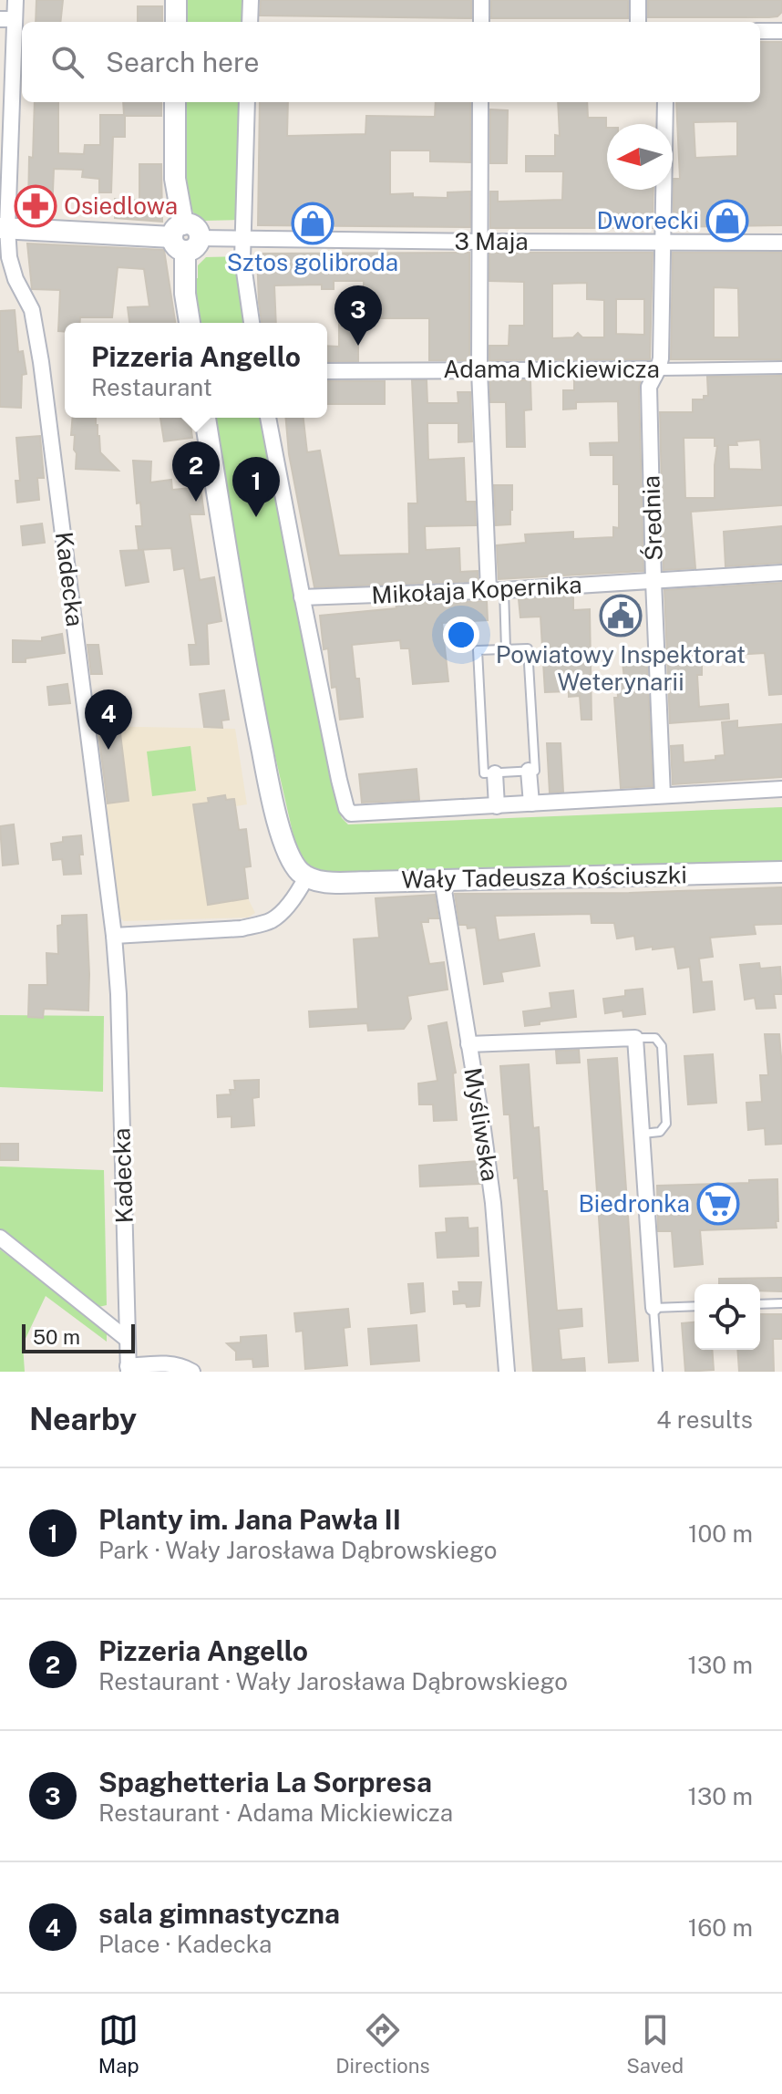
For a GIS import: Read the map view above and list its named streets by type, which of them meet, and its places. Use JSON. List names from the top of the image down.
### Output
{
  "streets": {
    "street": [
      "3 Maja",
      "Adama Mickiewicza",
      "Średnia",
      "Kadecka",
      "Mikołaja Kopernika",
      "Wały Tadeusza Kościuszki",
      "Myśliwska"
    ]
  },
  "crossings": [
    ["3 Maja", "Średnia"],
    ["Adama Mickiewicza", "Średnia"],
    ["Średnia", "Mikołaja Kopernika"],
    ["Wały Tadeusza Kościuszki", "Myśliwska"]
  ],
  "places": {
    "pharmacy": ["Osiedlowa"],
    "shop": ["Dworecki", "Sztos golibroda"],
    "public building": ["Powiatowy Inspektorat Weterynarii"],
    "supermarket": ["Biedronka"]
  },
  "scale_bar": "50 m",
  "north": "left",
  "page": {
    "search": "Search here",
    "pins": [
      "3",
      "2",
      "1",
      "4"
    ],
    "popup": ["Pizzeria Angello", "Restaurant"],
    "scale": "50 m",
    "heading": ["Nearby", "4 results"],
    "list": [
      {
        "mark": "1",
        "name": "Planty im. Jana Pawła II",
        "note": "Park · Wały Jarosława Dąbrowskiego",
        "value": "100 m"
      },
      {
        "mark": "2",
        "name": "Pizzeria Angello",
        "note": "Restaurant · Wały Jarosława Dąbrowskiego",
        "value": "130 m"
      },
      {
        "mark": "3",
        "name": "Spaghetteria La Sorpresa",
        "note": "Restaurant · Adama Mickiewicza",
        "value": "130 m"
      },
      {
        "mark": "4",
        "name": "sala gimnastyczna",
        "note": "Place · Kadecka",
        "value": "160 m"
      }
    ],
    "nav": ["Map", "Directions", "Saved"]
  }
}
